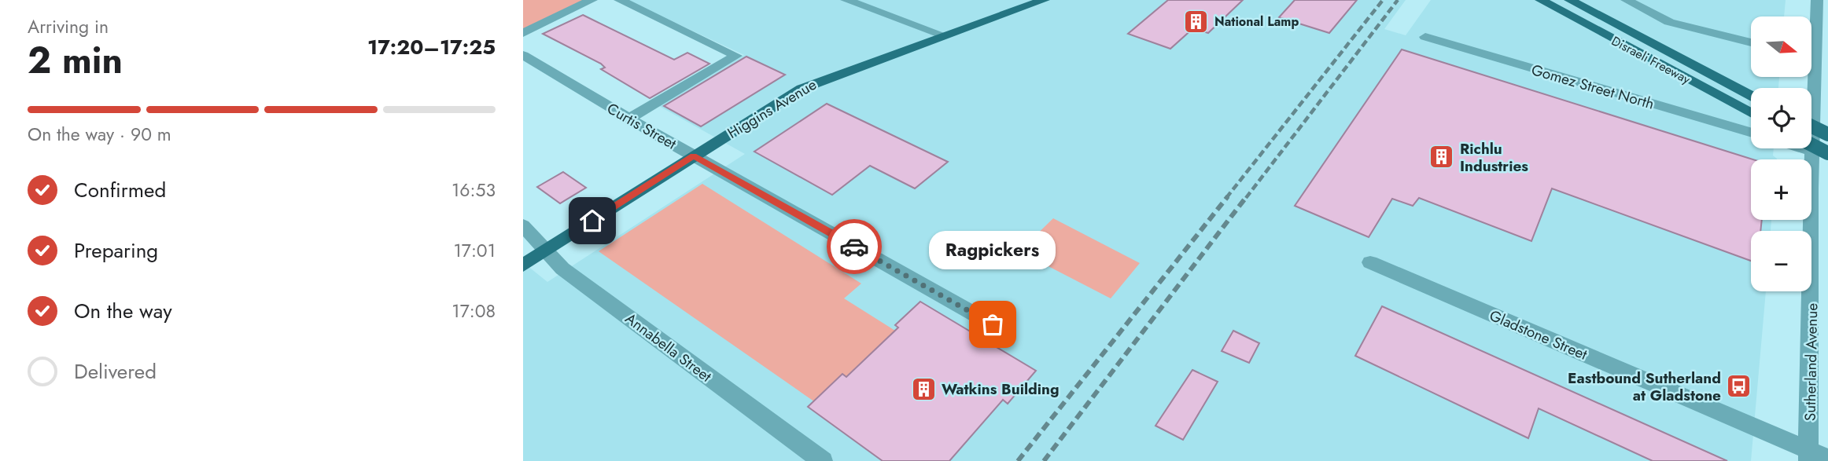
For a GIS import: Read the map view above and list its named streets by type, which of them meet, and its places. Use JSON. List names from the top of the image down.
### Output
{
  "streets": {
    "main road": ["Disraeli Freeway", "Higgins Avenue"],
    "street": [
      "Gomez Street North",
      "Curtis Street",
      "Gladstone Street",
      "Annabella Street",
      "Sutherland Avenue"
    ]
  },
  "crossings": [
    ["Higgins Avenue", "Curtis Street"],
    ["Higgins Avenue", "Annabella Street"],
    ["Gladstone Street", "Sutherland Avenue"]
  ],
  "places": {
    "building": ["National Lamp", "Richlu Industries", "Watkins Building"],
    "other": ["Ragpickers"],
    "bus stop": ["Eastbound Sutherland at Gladstone"]
  },
  "north": "right",
  "page": {
    "heading": ["2 min", "Arriving in", "17:20–17:25"],
    "map_buttons": ["+", "−"],
    "bar": "On the way · 90 m",
    "list": [
      ["Confirmed", "16:53"],
      ["Preparing", "17:01"],
      ["On the way", "17:08"],
      "Delivered"
    ],
    "bubble": "Ragpickers"
  }
}
